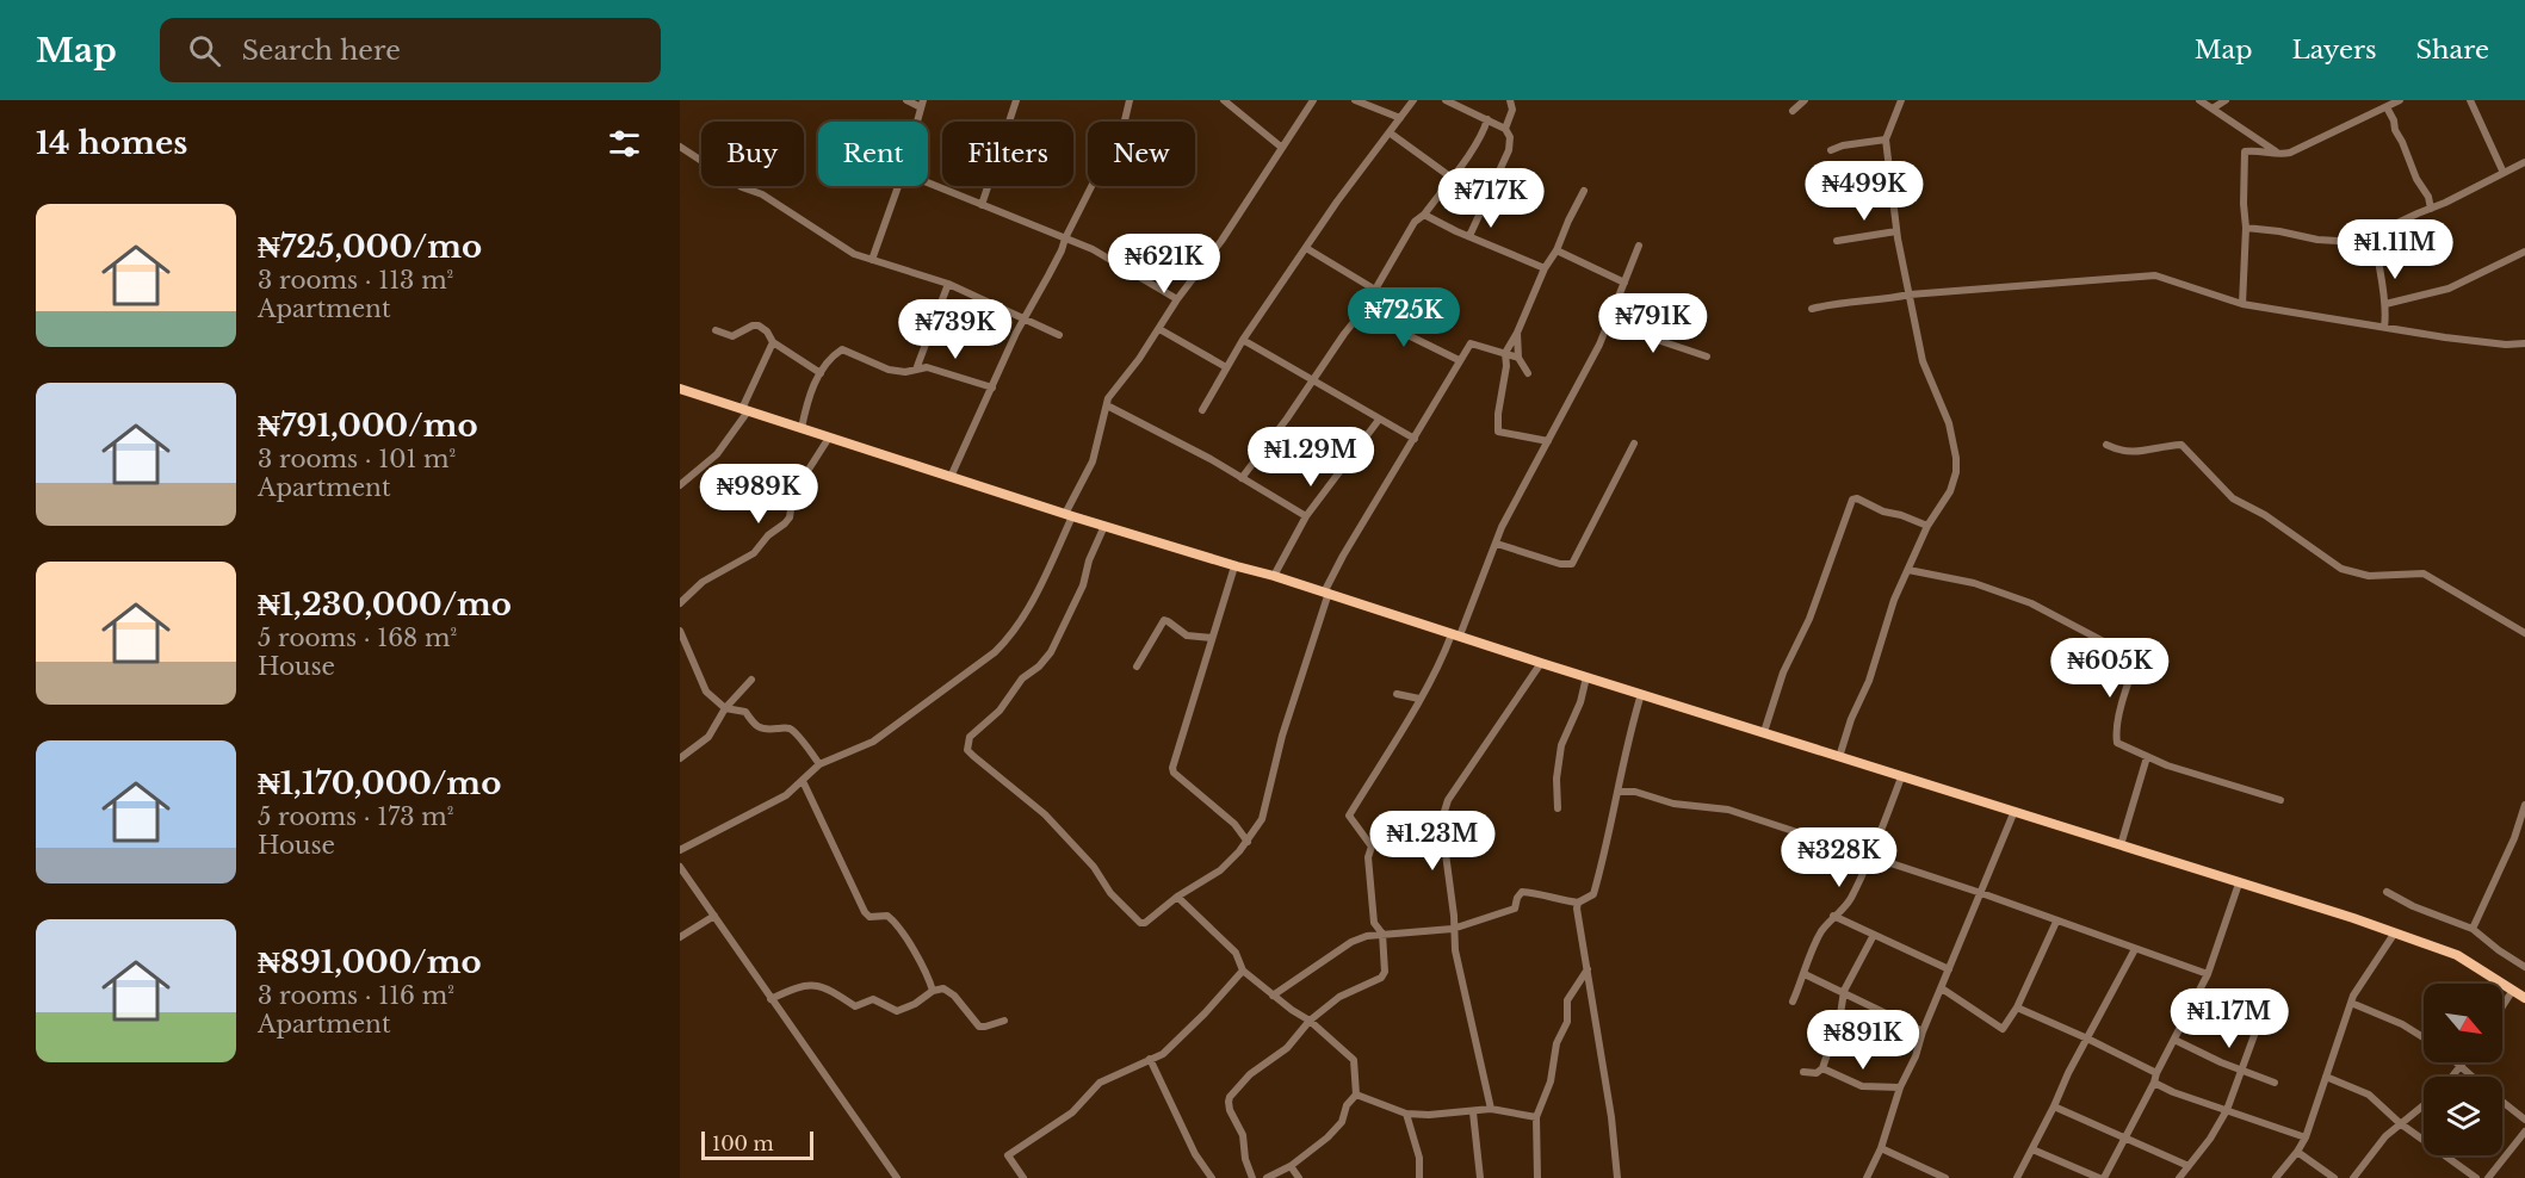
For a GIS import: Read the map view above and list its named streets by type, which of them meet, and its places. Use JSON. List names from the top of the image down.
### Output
{
  "scale_bar": "100 m",
  "north": "bottom right",
  "page": {
    "header": "Map",
    "search": "Search here",
    "nav": ["Map", "Layers", "Share"],
    "heading": "14 homes",
    "chip": [
      "Buy",
      "Rent",
      "Filters",
      "New"
    ],
    "price": [
      "₦499K",
      "₦717K",
      "₦1.11M",
      "₦621K",
      "₦725K",
      "₦791K",
      "₦739K",
      "₦1.29M",
      "₦989K",
      "₦605K",
      "₦1.23M",
      "₦328K",
      "₦1.17M",
      "₦891K"
    ],
    "list": [
      {
        "name": "₦725,000/mo",
        "note": "3 rooms · 113 m² · Apartment"
      },
      {
        "name": "₦791,000/mo",
        "note": "3 rooms · 101 m² · Apartment"
      },
      {
        "name": "₦1,230,000/mo",
        "note": "5 rooms · 168 m² · House"
      },
      {
        "name": "₦1,170,000/mo",
        "note": "5 rooms · 173 m² · House"
      },
      {
        "name": "₦891,000/mo",
        "note": "3 rooms · 116 m² · Apartment"
      }
    ],
    "scale": "100 m"
  }
}
